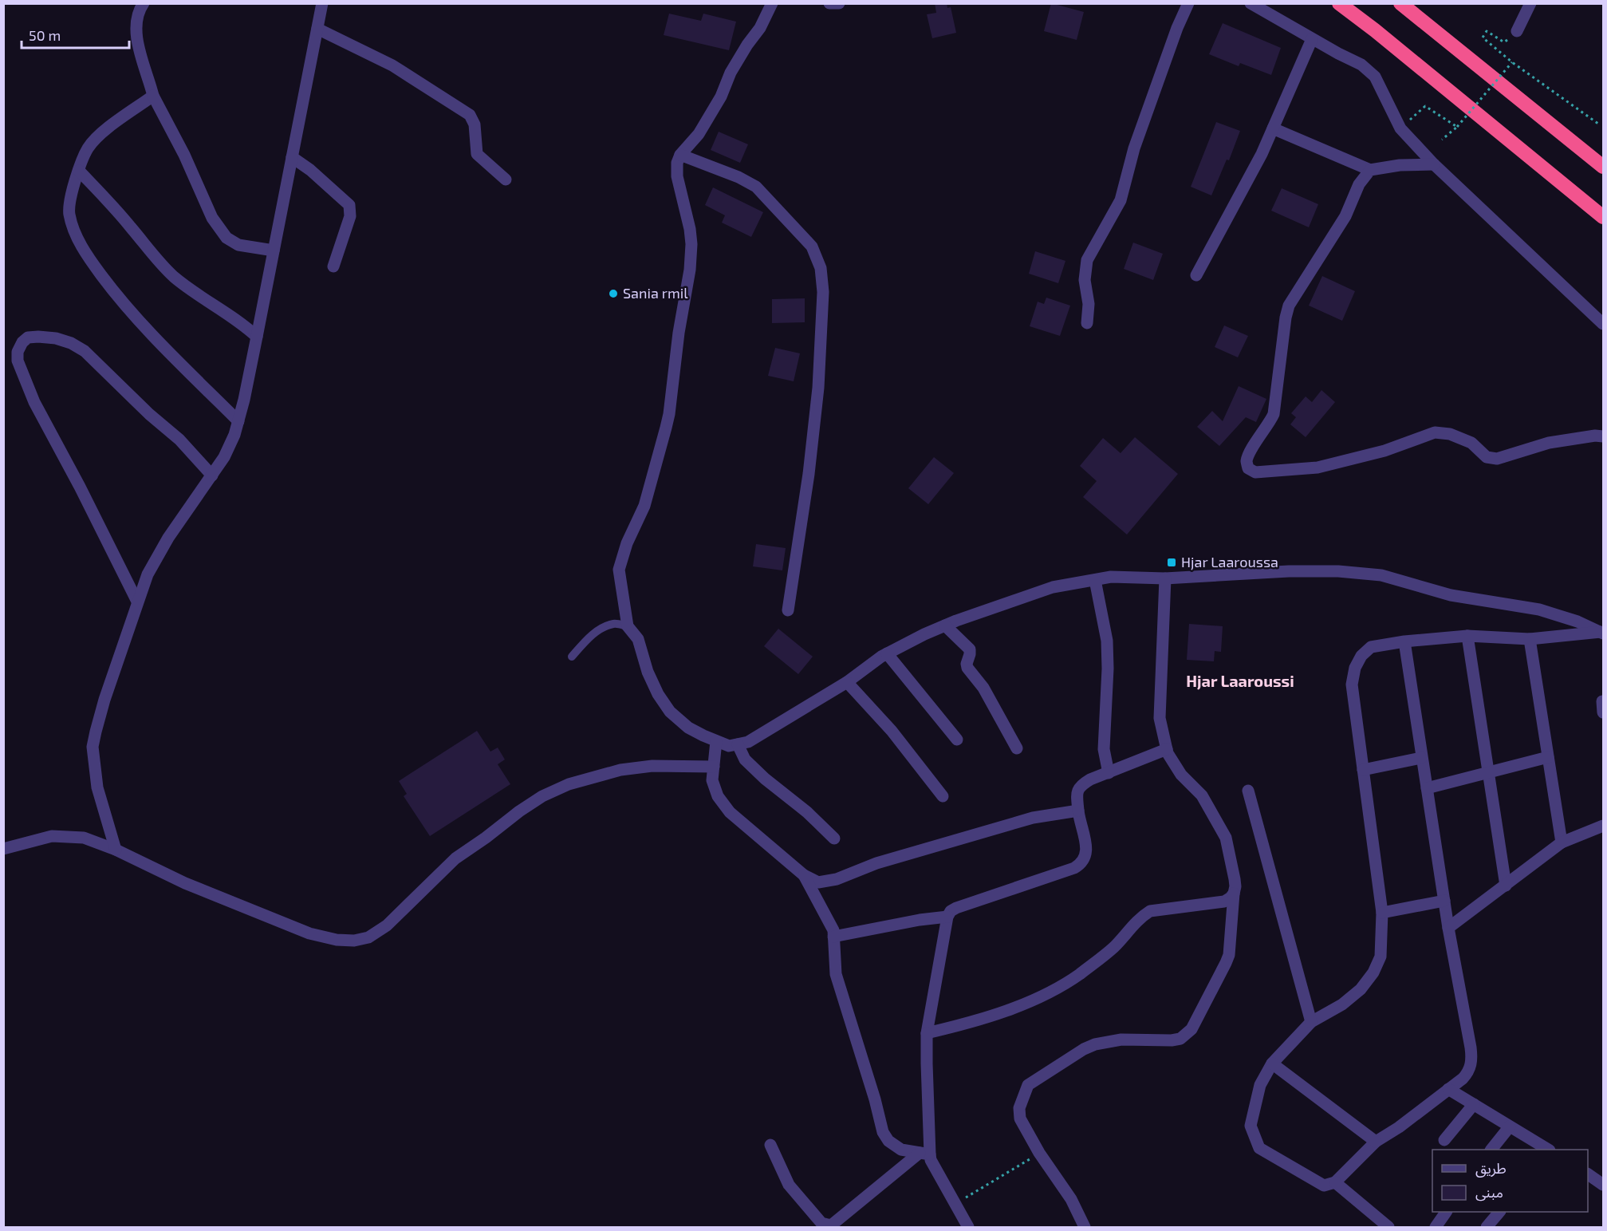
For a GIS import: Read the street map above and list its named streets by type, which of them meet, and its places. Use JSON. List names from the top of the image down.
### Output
{
  "districts": ["Hjar Laaroussi"],
  "places": {
    "other": ["Sania rmil"],
    "transit": ["Hjar Laaroussa"]
  },
  "legend": ["طريق", "مبنى"],
  "scale_bar": "50 m"
}
